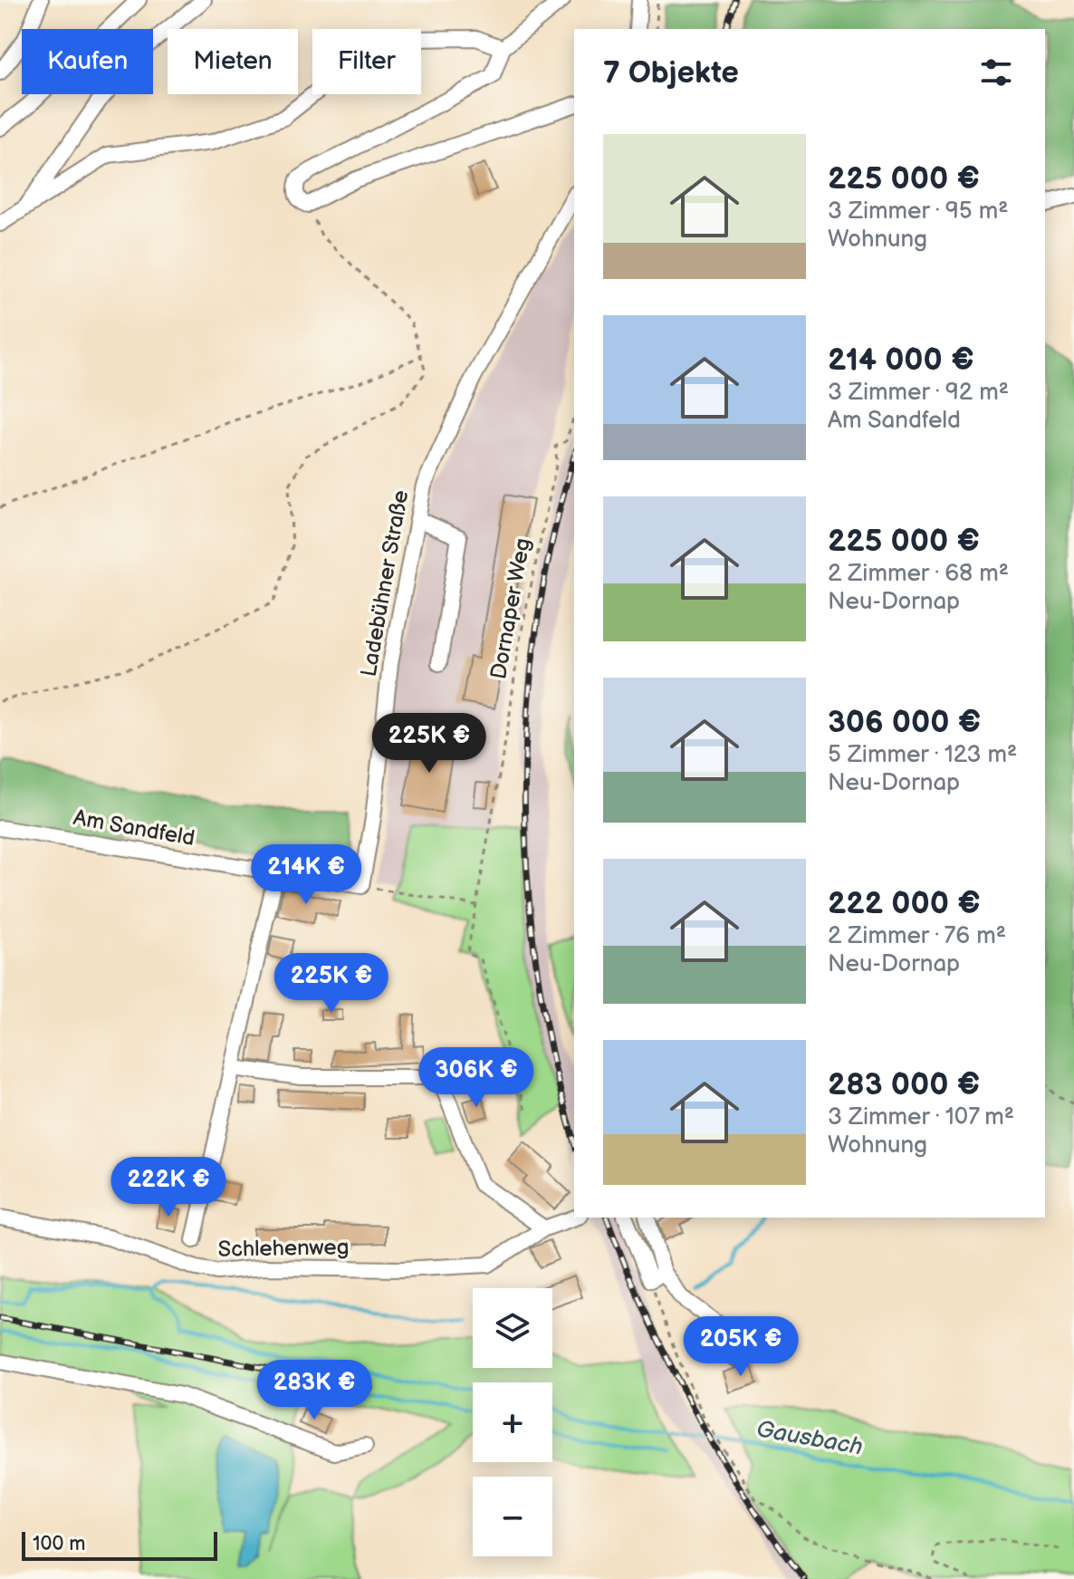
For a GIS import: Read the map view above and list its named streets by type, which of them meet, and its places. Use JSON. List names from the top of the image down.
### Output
{
  "streets": {
    "street": ["Ladebühner Straße", "Am Sandfeld", "Schlehenweg"],
    "path": ["Dornaper Weg"]
  },
  "crossings": [
    ["Ladebühner Straße", "Am Sandfeld"]
  ],
  "water": ["Gausbach"],
  "scale_bar": "100 m",
  "page": {
    "chip": ["Kaufen", "Mieten", "Filter"],
    "heading": "7 Objekte",
    "list": [
      {
        "name": "225 000 €",
        "note": "3 Zimmer · 95 m² · Wohnung"
      },
      {
        "name": "214 000 €",
        "note": "3 Zimmer · 92 m² · Am Sandfeld"
      },
      {
        "name": "225 000 €",
        "note": "2 Zimmer · 68 m² · Neu-Dornap"
      },
      {
        "name": "306 000 €",
        "note": "5 Zimmer · 123 m² · Neu-Dornap"
      },
      {
        "name": "222 000 €",
        "note": "2 Zimmer · 76 m² · Neu-Dornap"
      },
      {
        "name": "283 000 €",
        "note": "3 Zimmer · 107 m² · Wohnung"
      }
    ],
    "price": [
      "225K €",
      "214K €",
      "225K €",
      "306K €",
      "222K €",
      "205K €",
      "283K €"
    ],
    "map_buttons": ["+", "−"],
    "scale": "100 m"
  }
}
